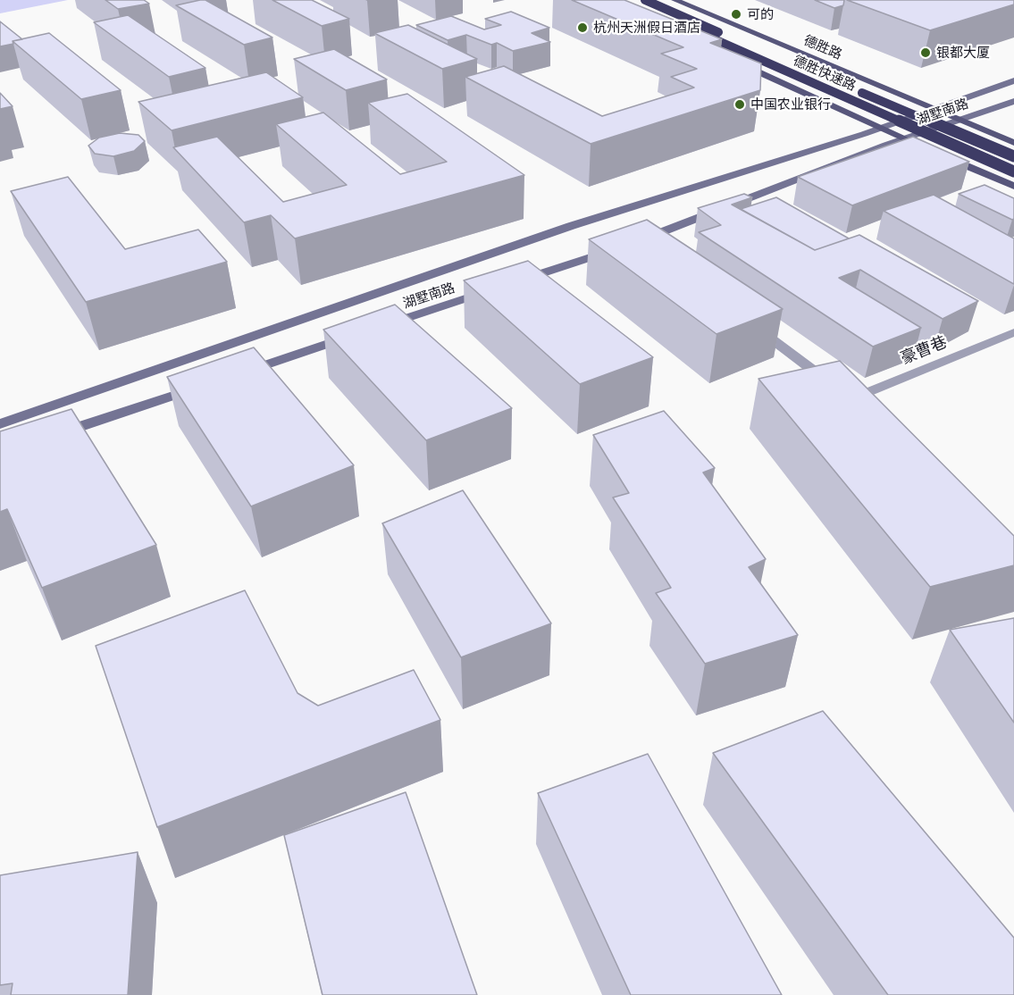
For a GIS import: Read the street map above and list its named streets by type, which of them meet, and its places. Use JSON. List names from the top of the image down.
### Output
{
  "streets": {
    "highway": ["德胜快速路"],
    "main road": ["德胜路", "湖墅南路"],
    "street": ["豪曹巷"]
  },
  "crossings": [
    ["德胜路", "湖墅南路"]
  ],
  "places": [
    "可的",
    "杭州天洲假日酒店",
    "银都大厦",
    "中国农业银行"
  ]
}
